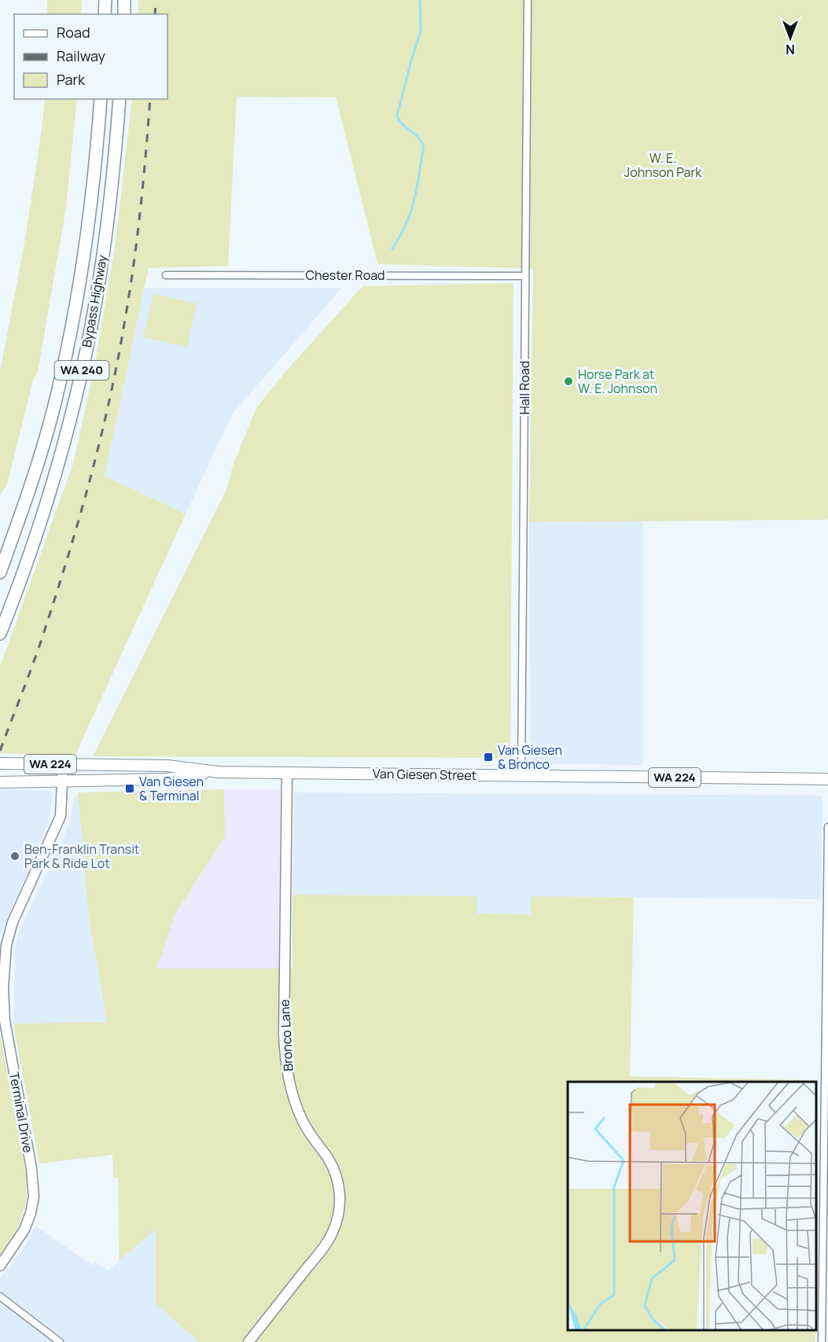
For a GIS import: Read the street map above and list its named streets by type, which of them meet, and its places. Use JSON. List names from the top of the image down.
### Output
{
  "streets": {
    "highway": ["Bypass Highway", "WA 240"],
    "main road": ["WA 224", "Van Giesen Street"],
    "street": [
      "Chester Road",
      "Hall Road",
      "Bronco Lane",
      "Terminal Drive"
    ]
  },
  "crossings": [
    ["Chester Road", "Hall Road"],
    ["Hall Road", "Van Giesen Street"],
    ["Van Giesen Street", "Bronco Lane"],
    ["Van Giesen Street", "Terminal Drive"]
  ],
  "parks": ["W. E. Johnson Park"],
  "places": {
    "other": ["Horse Park at W. E. Johnson", "Ben-Franklin Transit Park & Ride Lot"],
    "transit": ["Van Giesen & Bronco", "Van Giesen & Terminal"]
  },
  "legend": ["Road", "Railway", "Park"],
  "north": "bottom"
}
